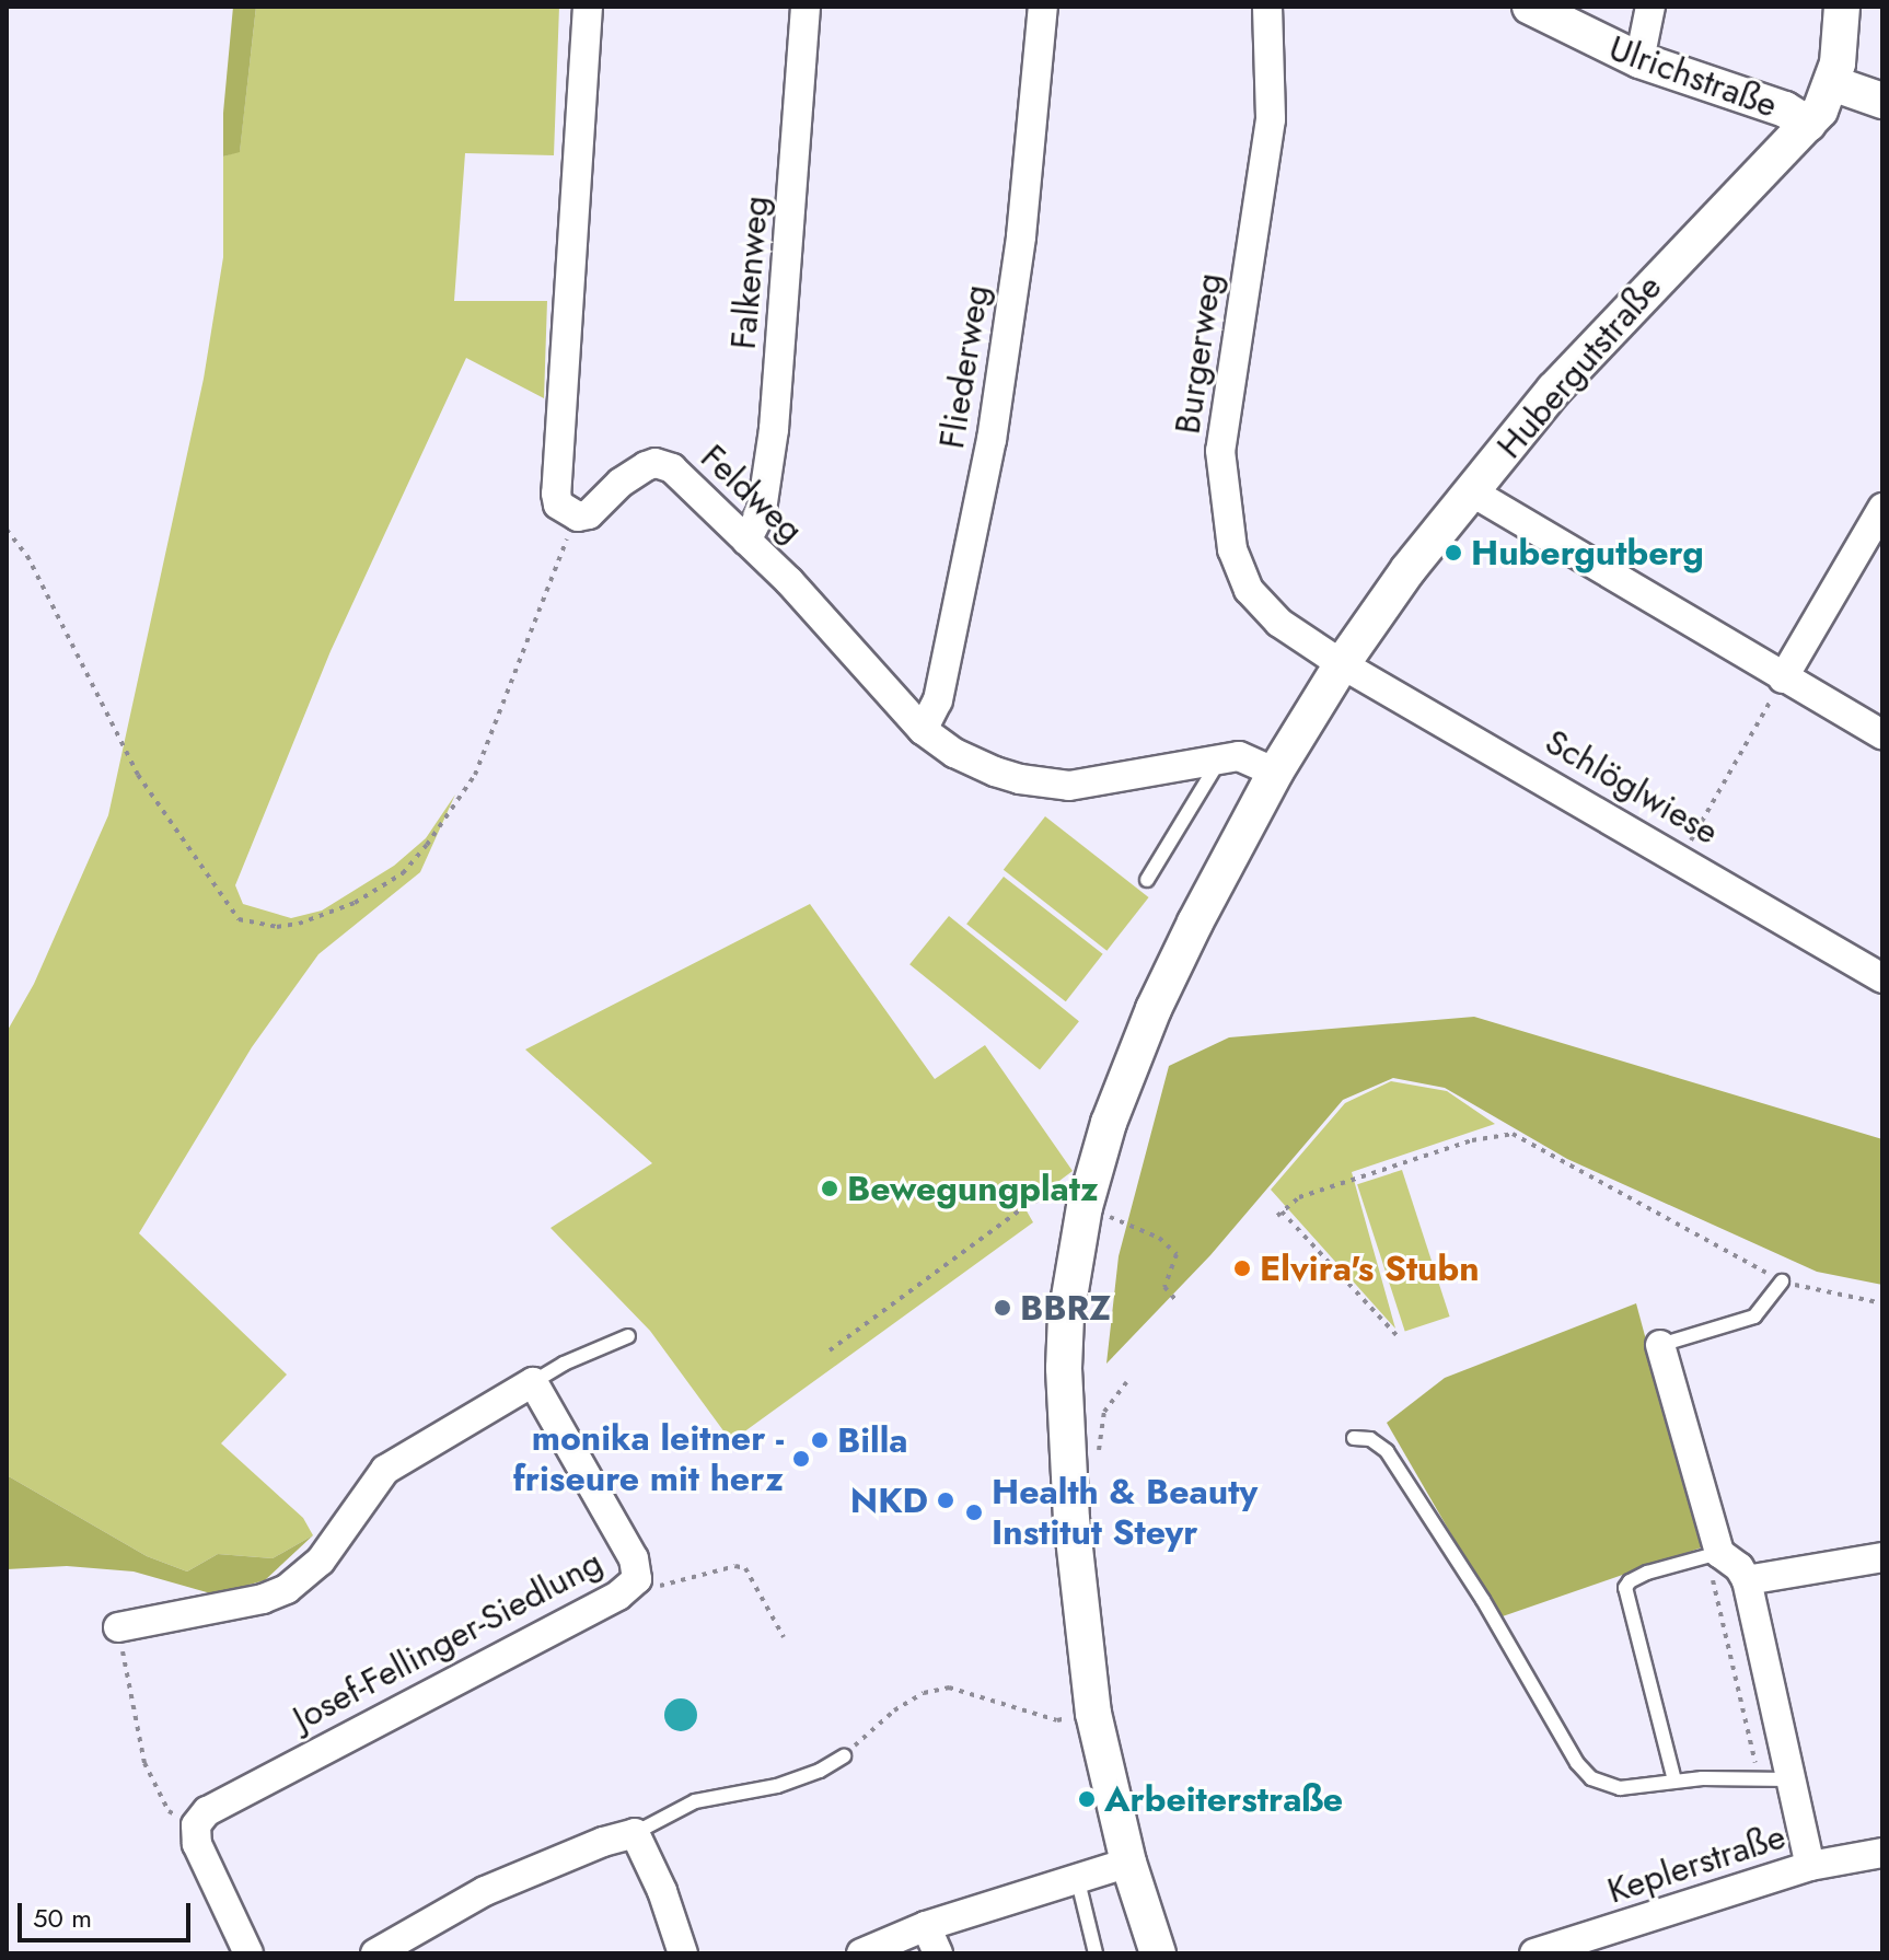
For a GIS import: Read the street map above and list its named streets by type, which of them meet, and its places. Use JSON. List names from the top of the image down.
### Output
{
  "streets": {
    "street": [
      "Ulrichstraße",
      "Falkenweg",
      "Burgerweg",
      "Fliederweg",
      "Hubergutstraße",
      "Feldweg",
      "Schlöglwiese",
      "Josef-Fellinger-Siedlung",
      "Keplerstraße"
    ]
  },
  "crossings": [
    ["Ulrichstraße", "Hubergutstraße"],
    ["Falkenweg", "Feldweg"],
    ["Burgerweg", "Hubergutstraße"],
    ["Burgerweg", "Schlöglwiese"],
    ["Fliederweg", "Feldweg"],
    ["Hubergutstraße", "Feldweg"],
    ["Hubergutstraße", "Schlöglwiese"]
  ],
  "places": [
    "Hubergutberg",
    "Bewegungplatz",
    "Elvira's Stubn",
    "BBRZ",
    "Billa",
    "monika leitner - friseure mit herz",
    "NKD",
    "Health & Beauty Institut Steyr",
    "Arbeiterstraße"
  ],
  "scale_bar": "50 m"
}
